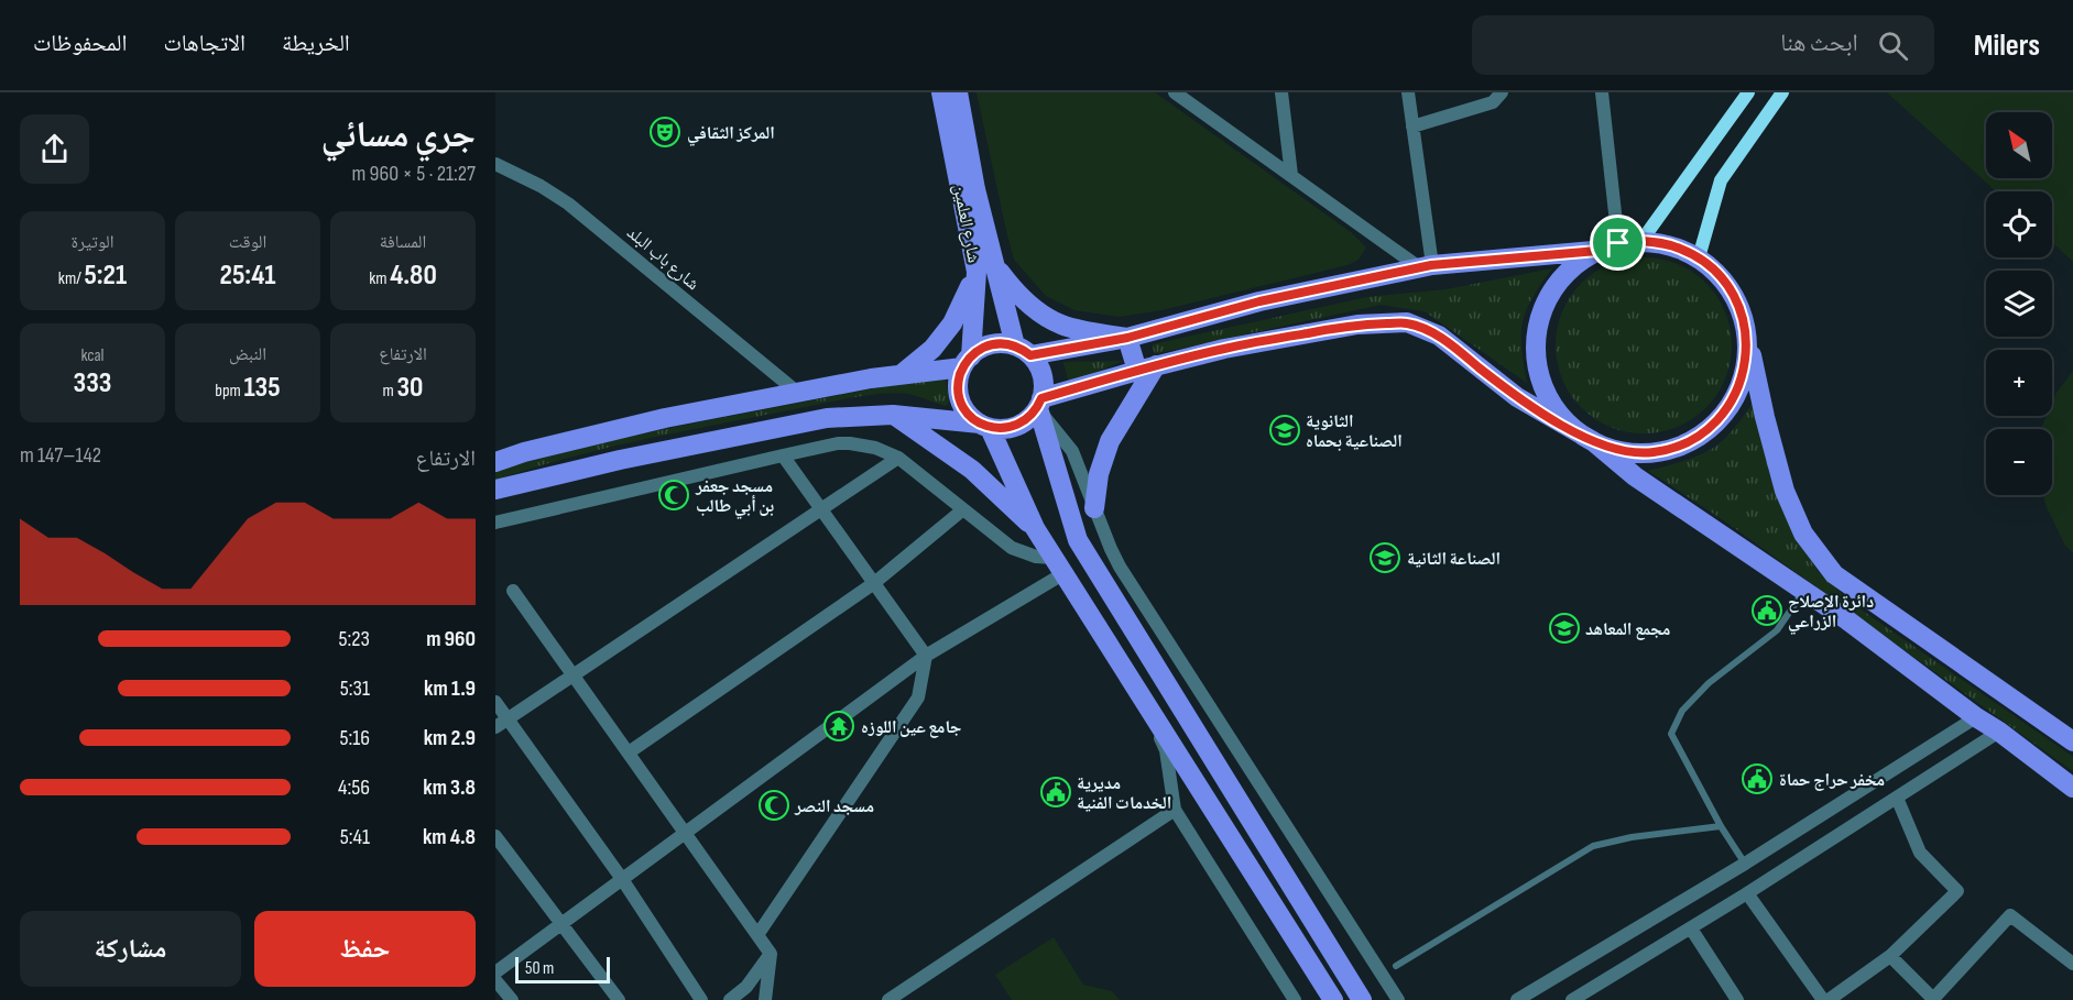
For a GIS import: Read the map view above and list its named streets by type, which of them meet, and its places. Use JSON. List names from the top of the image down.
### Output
{
  "streets": {
    "main road": ["شارع العلمين"],
    "street": ["شارع باب البلد"]
  },
  "places": {
    "theatre": ["المركز الثقافي"],
    "school or university": ["الثانوية الصناعية بحماه", "الصناعة الثانية", "مجمع المعاهد"],
    "mosque": ["مسجد جعفر بن أبي طالب", "مسجد النصر"],
    "public building": ["دائرة الإصلاح الزراعي", "مخفر حراج حماة", "مديرية الخدمات الفنية"],
    "temple": ["جامع عين اللوزه"]
  },
  "scale_bar": "50 m",
  "north": "top left",
  "page": {
    "header": "Milers",
    "search": "ابحث هنا",
    "nav": ["الخريطة", "الاتجاهات", "المحفوظات"],
    "heading": ["جري مسائي", "21:27 · 5 × 960 m"],
    "map_buttons": ["+", "−"],
    "stats": [
      ["المسافة", "4.80 km"],
      ["الوقت", "25:41"],
      ["الوتيرة", "5:21 /km"],
      ["الارتفاع", "30 m"],
      ["النبض", "135 bpm"],
      ["kcal", "333"]
    ],
    "chart": ["الارتفاع", "142–147 m"],
    "list": [
      {
        "name": "960 m",
        "note": "5:23"
      },
      {
        "name": "1.9 km",
        "note": "5:31"
      },
      {
        "name": "2.9 km",
        "note": "5:16"
      },
      {
        "name": "3.8 km",
        "note": "4:56"
      },
      {
        "name": "4.8 km",
        "note": "5:41"
      }
    ],
    "buttons": ["حفظ", "مشاركة"],
    "scale": "50 m"
  }
}
